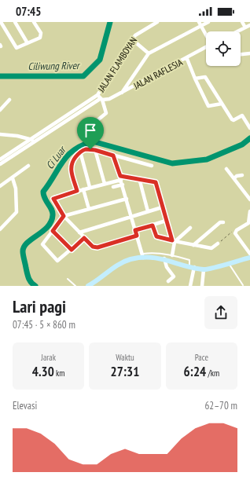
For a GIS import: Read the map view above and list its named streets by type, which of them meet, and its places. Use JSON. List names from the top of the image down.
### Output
{
  "streets": {
    "street": ["JALAN FLAMBOYAN", "JALAN RAFLESIA"]
  },
  "crossings": [
    ["JALAN FLAMBOYAN", "JALAN RAFLESIA"]
  ],
  "water": ["Ciliwung River", "Ci Luar"],
  "page": {
    "status": "07:45",
    "heading": ["Lari pagi", "07:45 · 5 × 860 m"],
    "stats": [
      ["Jarak", "4.30 km"],
      ["Waktu", "27:31"],
      ["Pace", "6:24 /km"]
    ],
    "chart": ["Elevasi", "62–70 m"]
  }
}
